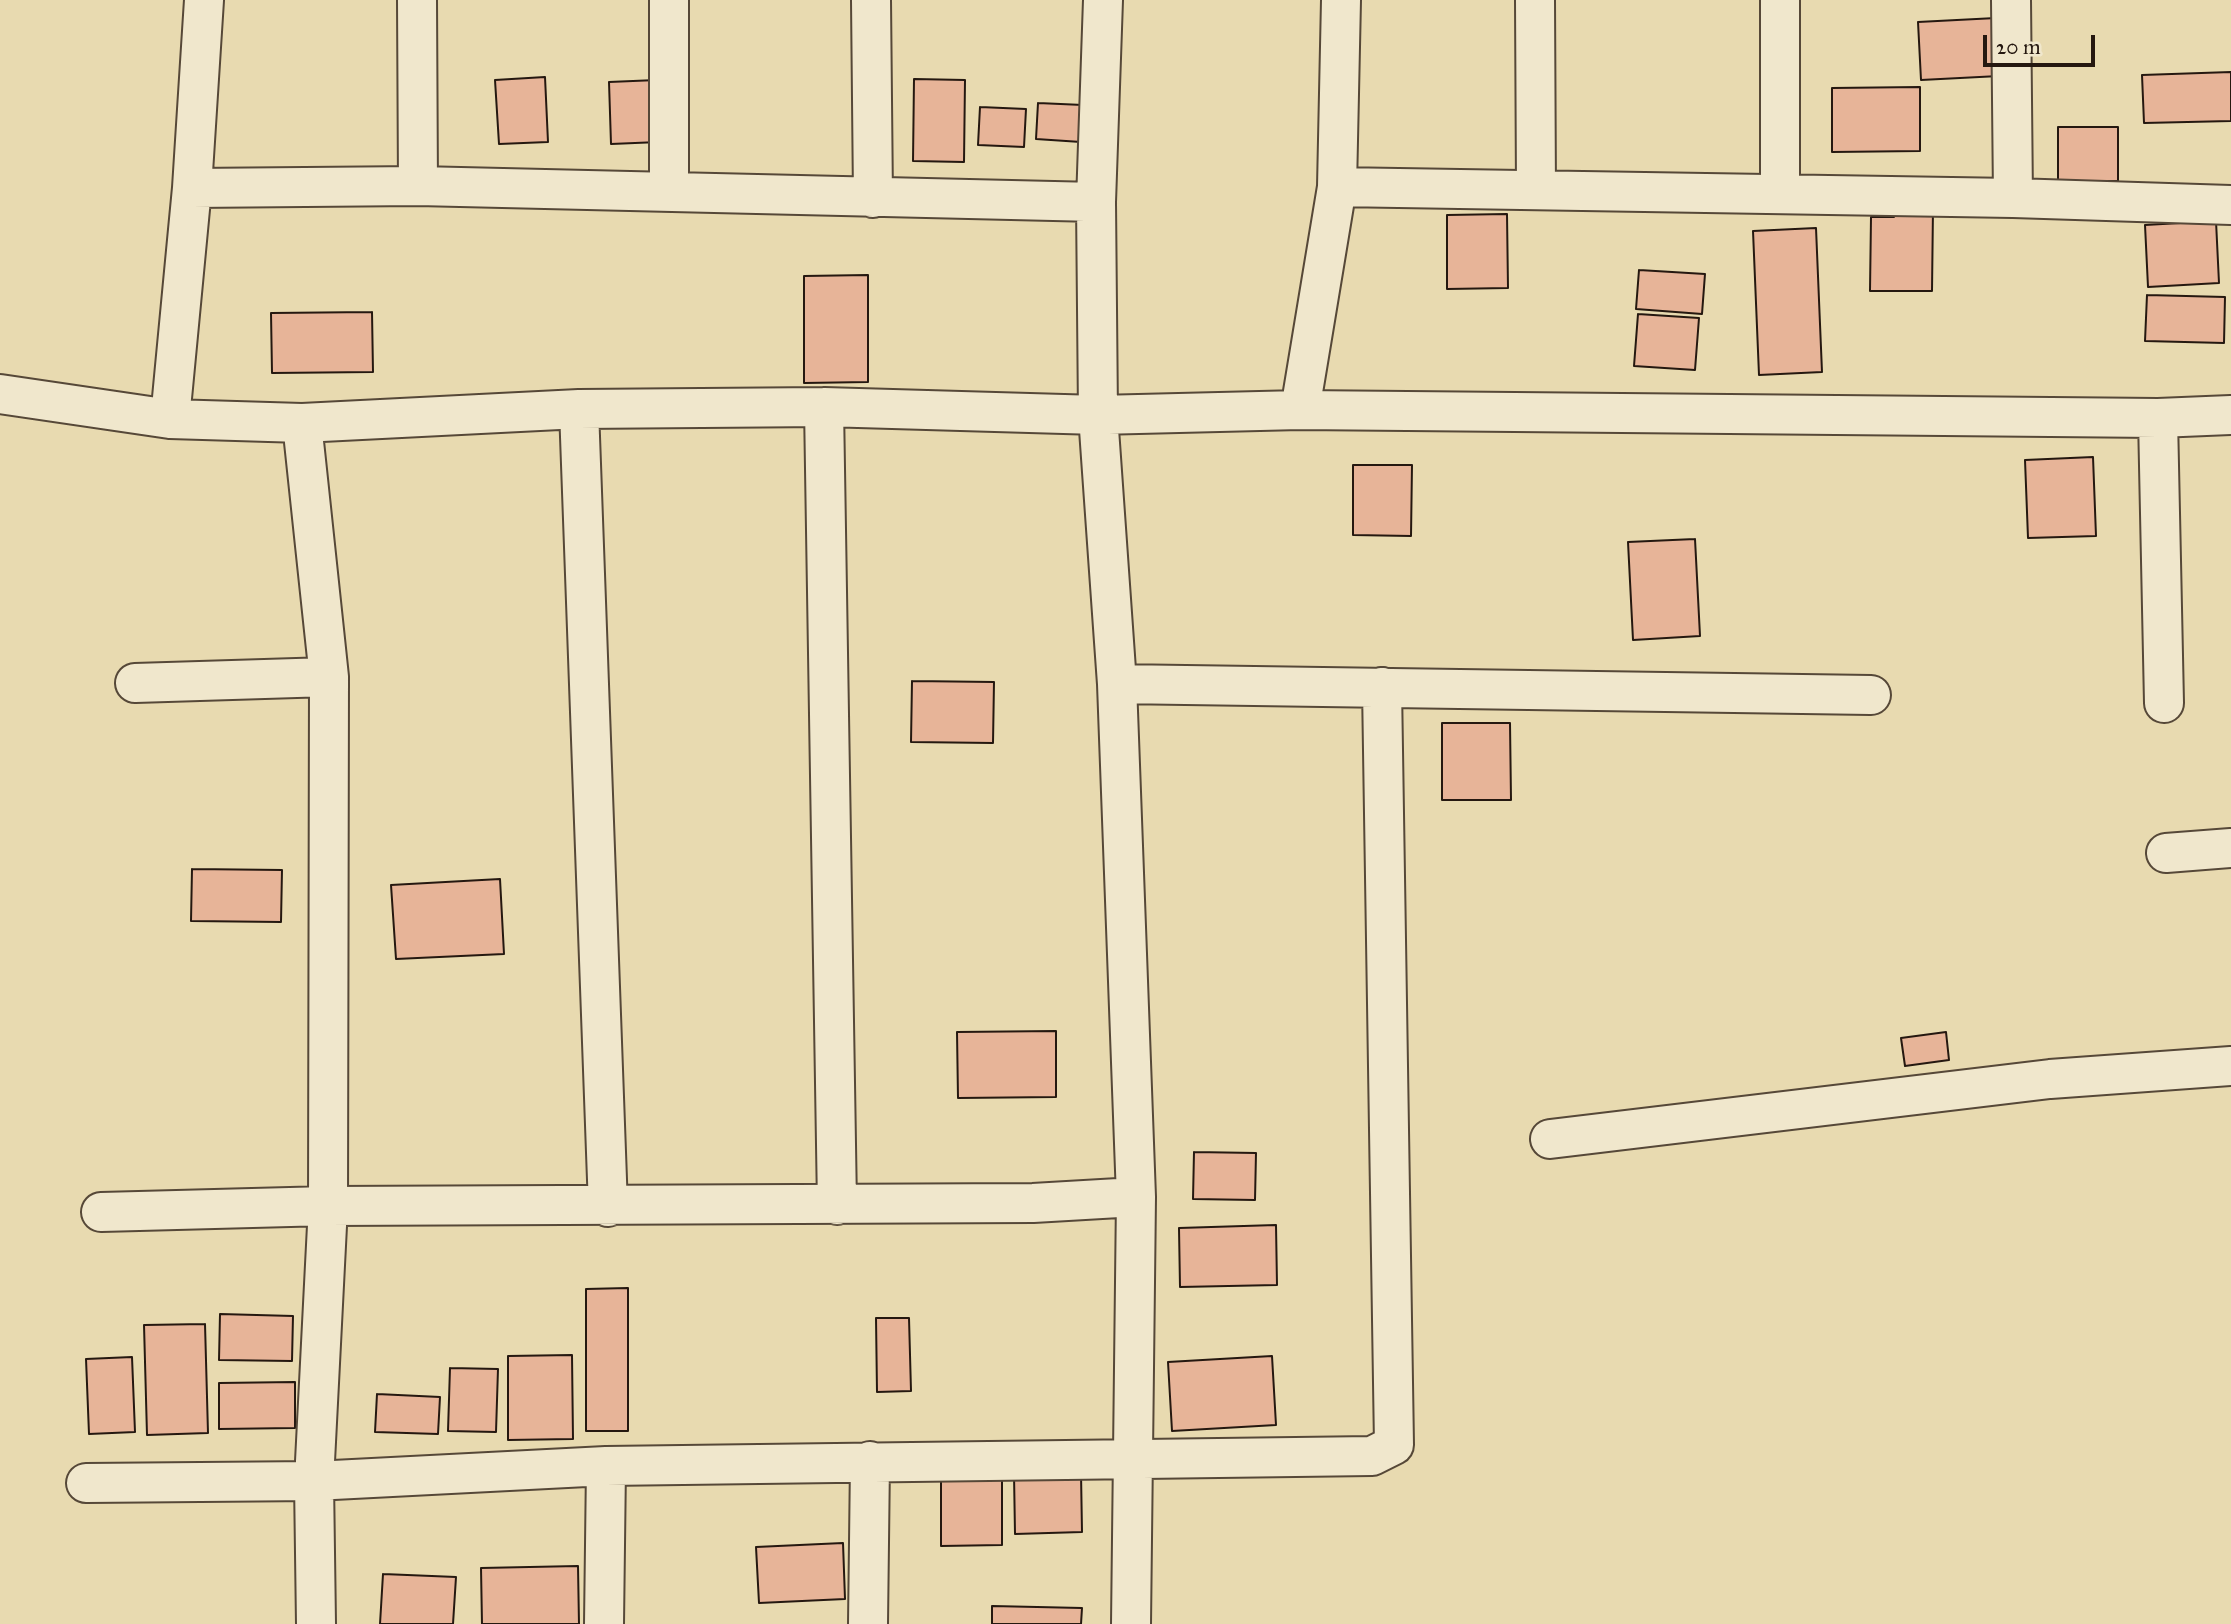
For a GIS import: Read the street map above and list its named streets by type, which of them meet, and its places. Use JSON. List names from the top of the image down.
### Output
{
  "scale_bar": "20 m"
}
